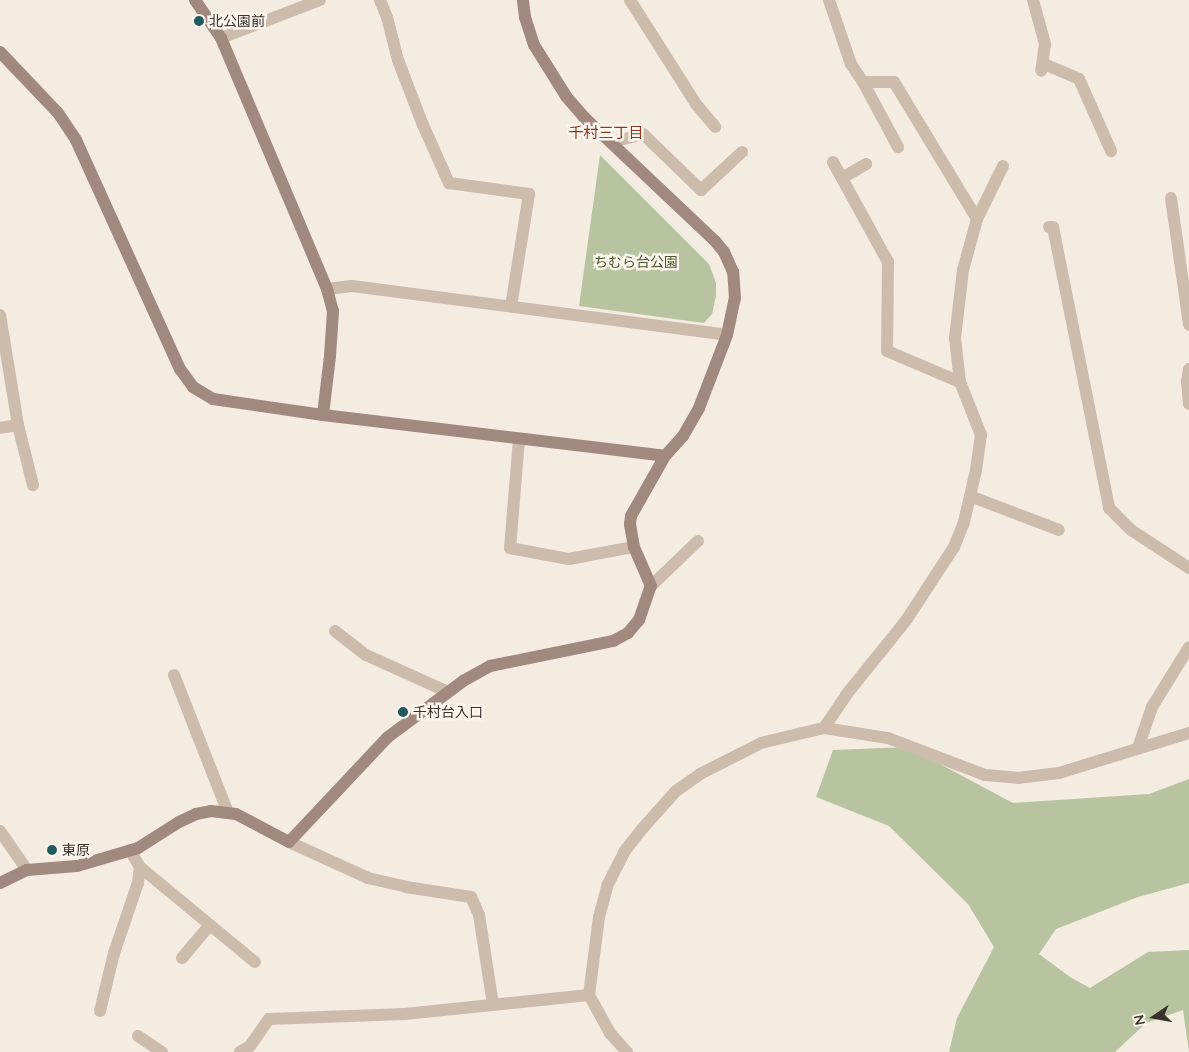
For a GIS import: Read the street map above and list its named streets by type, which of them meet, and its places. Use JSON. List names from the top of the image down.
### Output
{
  "districts": ["千村三丁目"],
  "parks": ["ちむら台公園"],
  "places": ["北公園前", "千村台入口", "東原"],
  "north": "left"
}
